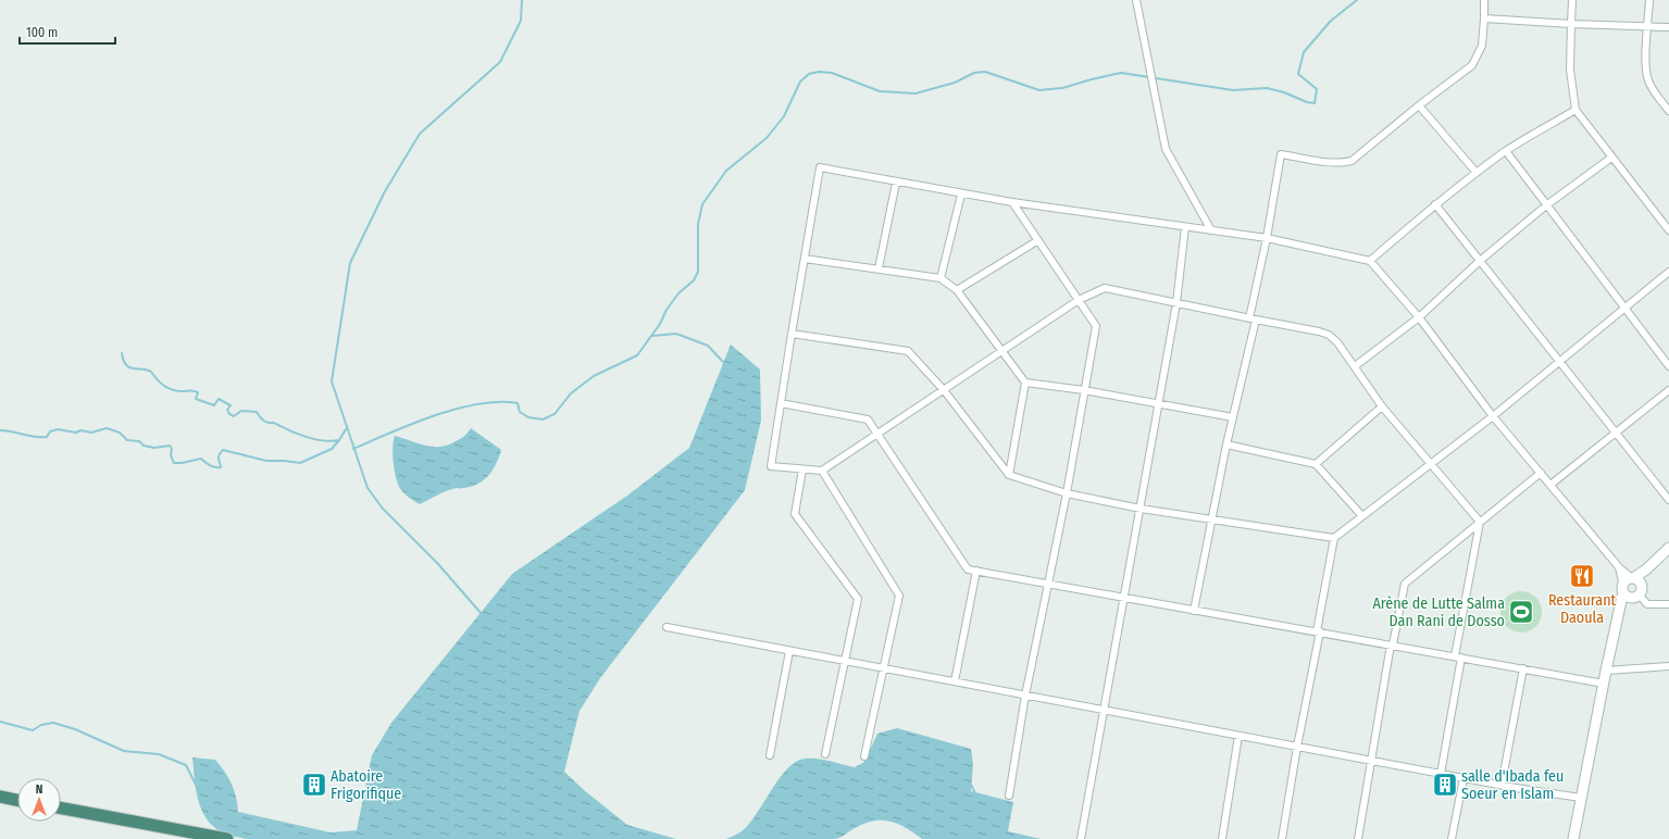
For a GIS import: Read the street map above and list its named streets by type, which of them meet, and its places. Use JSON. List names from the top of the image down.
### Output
{
  "places": {
    "restaurant": ["Restaurant Daoula"],
    "sports": ["Arène de Lutte Salma Dan Rani de Dosso"],
    "building": ["Abatoire Frigorifique", "salle d'Ibada feu Soeur en Islam"]
  },
  "scale_bar": "100 m",
  "north": "top"
}
